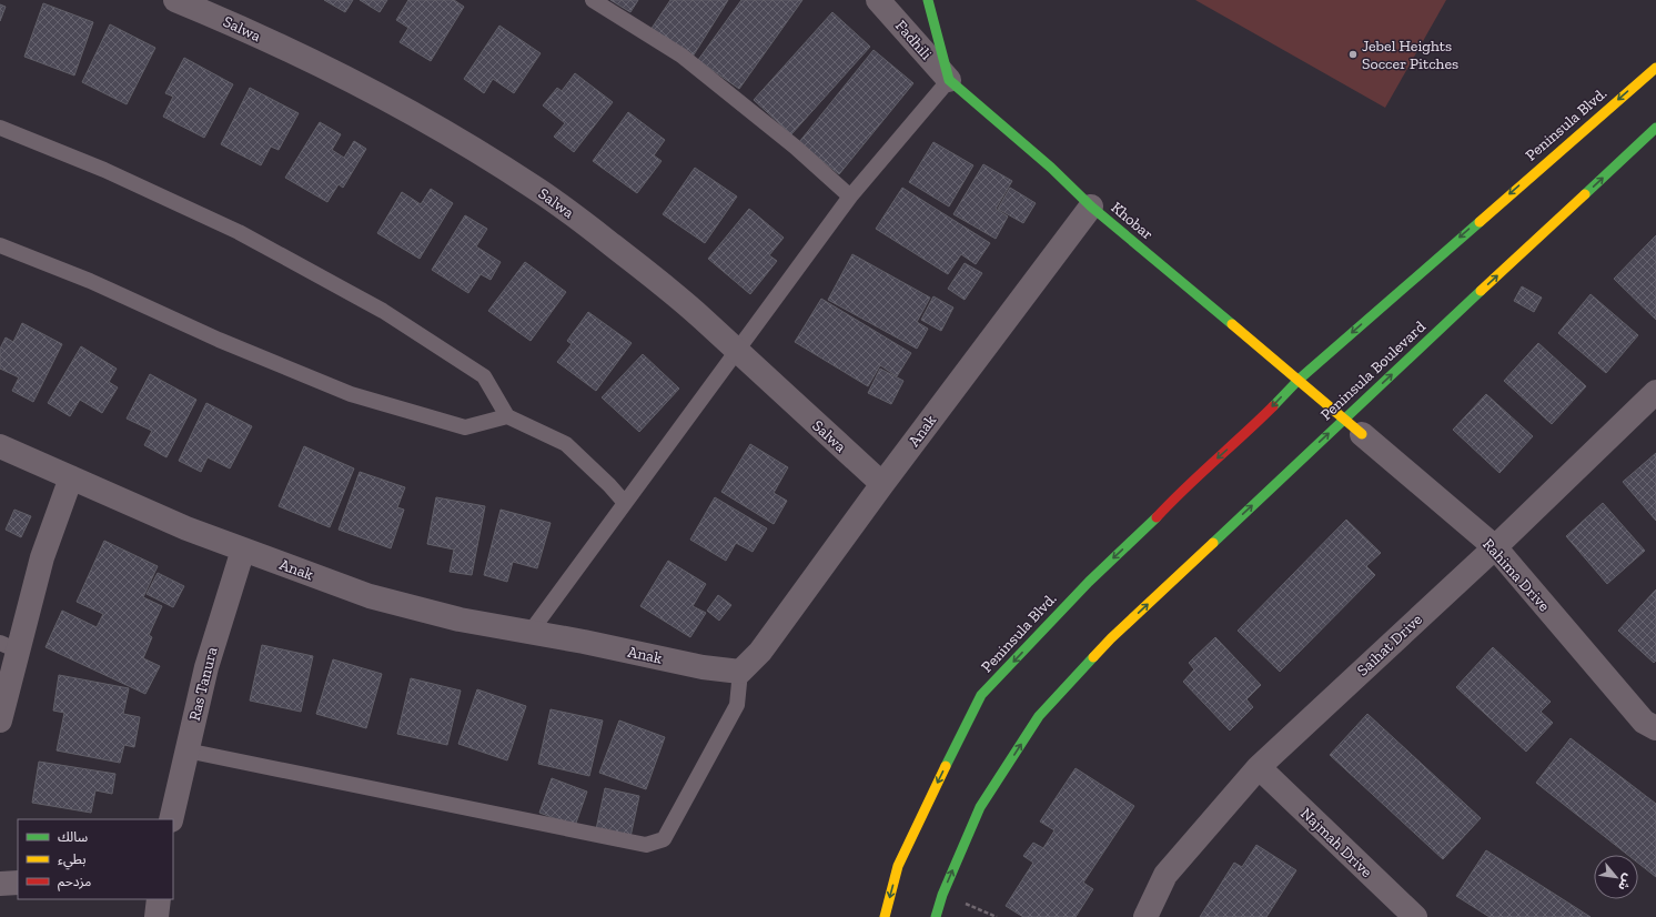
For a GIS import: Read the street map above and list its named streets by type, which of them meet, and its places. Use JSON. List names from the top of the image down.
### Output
{
  "streets": {
    "main road": ["Peninsula Blvd.", "Khobar", "Peninsula Boulevard"],
    "street": [
      "Salwa",
      "Fadhili",
      "Anak",
      "Rahima Drive",
      "Saihat Drive",
      "Ras Tanura",
      "Najmah Drive"
    ]
  },
  "crossings": [
    ["Salwa", "Anak"],
    ["Fadhili", "Khobar"],
    ["Peninsula Blvd.", "Khobar"],
    ["Khobar", "Peninsula Boulevard"],
    ["Khobar", "Anak"],
    ["Khobar", "Rahima Drive"],
    ["Anak", "Ras Tanura"],
    ["Rahima Drive", "Saihat Drive"],
    ["Saihat Drive", "Najmah Drive"]
  ],
  "one_way": ["Peninsula Blvd.", "Peninsula Boulevard"],
  "places": ["Jebel Heights Soccer Pitches"],
  "legend": ["سالك", "بطيء", "مزدحم"],
  "north": "bottom right"
}
